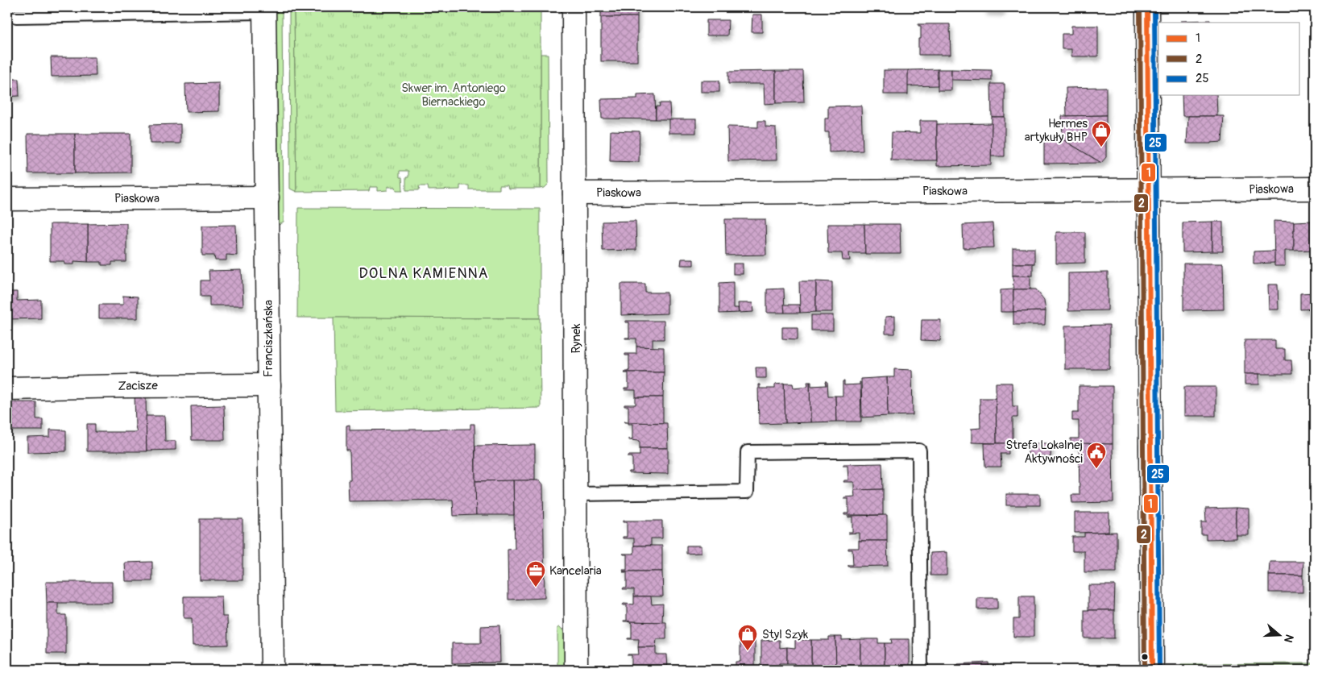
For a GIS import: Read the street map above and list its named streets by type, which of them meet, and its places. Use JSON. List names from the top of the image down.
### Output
{
  "streets": {
    "street": [
      "Piaskowa",
      "Franciszkańska",
      "Rynek",
      "Zacisze"
    ]
  },
  "crossings": [
    ["Piaskowa", "Franciszkańska"],
    ["Piaskowa", "Rynek"],
    ["Franciszkańska", "Zacisze"]
  ],
  "districts": ["DOLNA KAMIENNA"],
  "parks": ["Skwer im. Antoniego Biernackiego"],
  "places": {
    "shop": ["Hermes artykuły BHP", "Styl Szyk"],
    "public building": ["Strefa Lokalnej Aktywności"],
    "office": ["Kancelaria"]
  },
  "lines": ["transit line 1", "transit line 2", "transit line 25"],
  "legend": ["1", "2", "25"],
  "north": "right"
}
